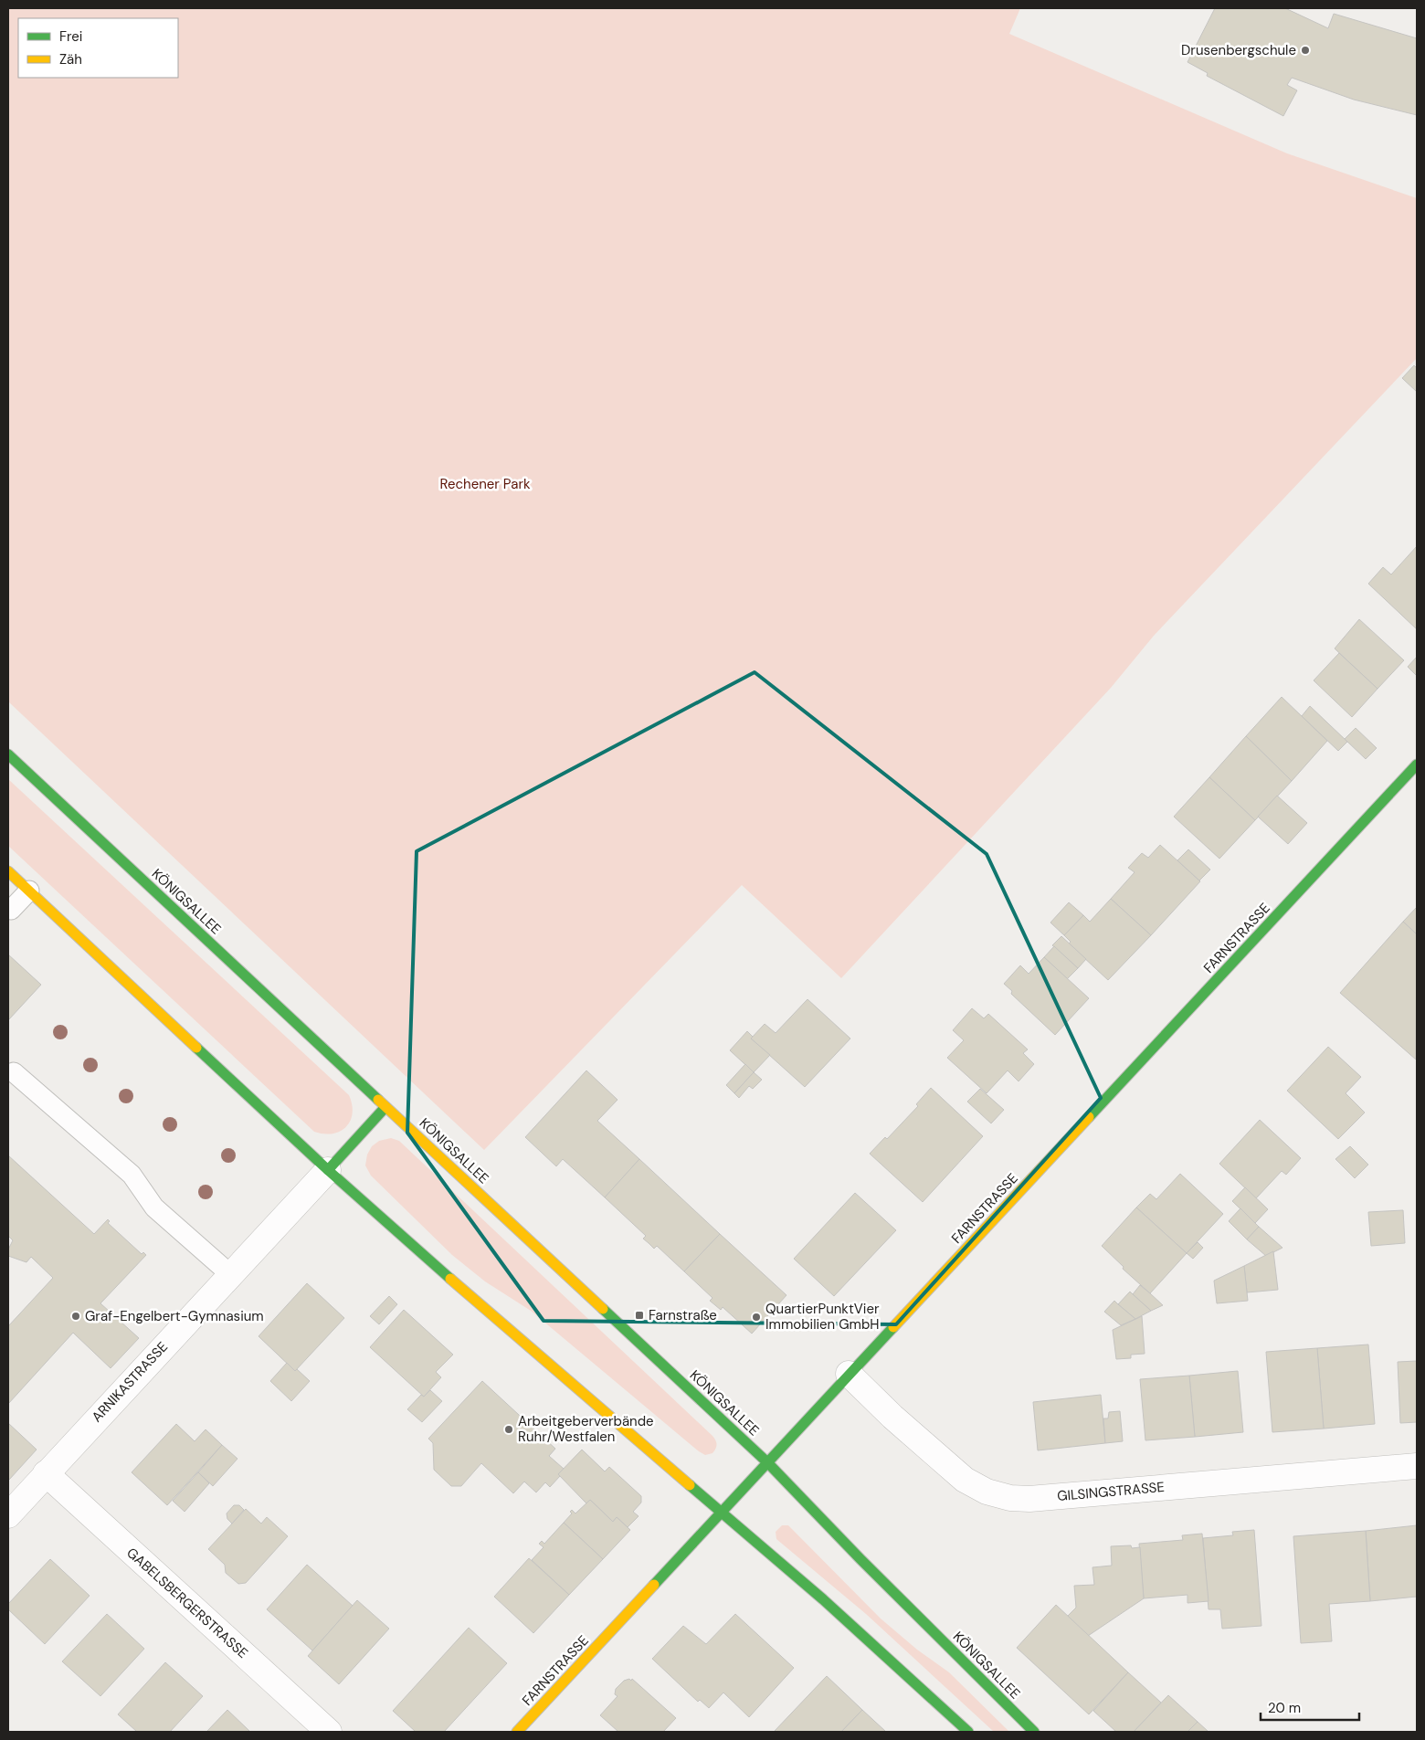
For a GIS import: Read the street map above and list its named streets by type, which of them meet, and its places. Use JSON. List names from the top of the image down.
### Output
{
  "streets": {
    "main road": ["KÖNIGSALLEE", "FARNSTRASSE"],
    "street": ["ARNIKASTRASSE", "GILSINGSTRASSE", "GABELSBERGERSTRASSE"]
  },
  "crossings": [
    ["KÖNIGSALLEE", "FARNSTRASSE"],
    ["FARNSTRASSE", "GILSINGSTRASSE"],
    ["ARNIKASTRASSE", "GABELSBERGERSTRASSE"]
  ],
  "parks": ["Rechener Park"],
  "places": {
    "other": [
      "Drusenbergschule",
      "Graf-Engelbert-Gymnasium",
      "QuartierPunktVier Immobilien GmbH",
      "Arbeitgeberverbände Ruhr/Westfalen"
    ],
    "transit": ["Farnstraße"]
  },
  "legend": ["Frei", "Zäh"],
  "scale_bar": "20 m"
}
